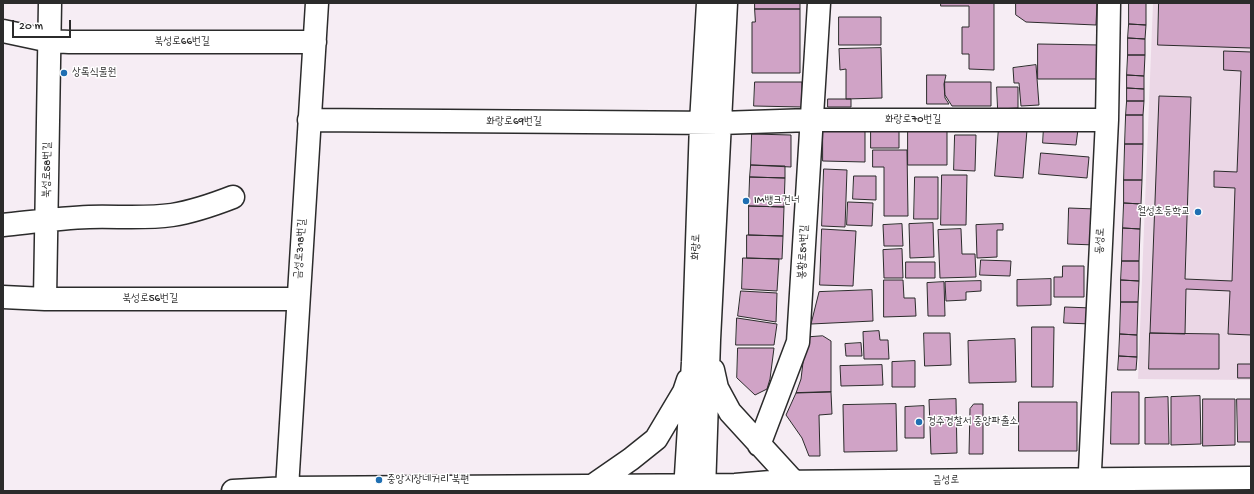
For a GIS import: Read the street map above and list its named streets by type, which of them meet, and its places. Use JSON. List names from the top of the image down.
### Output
{
  "streets": {
    "street": [
      "북성로66번길",
      "화랑로70번길",
      "화랑로69번길",
      "북성로58번길",
      "동성로",
      "화랑로",
      "금성로318번길",
      "봉황로51번길",
      "북성로56번길",
      "금성로"
    ]
  },
  "crossings": [
    ["북성로66번길", "북성로58번길"],
    ["북성로66번길", "금성로318번길"],
    ["화랑로70번길", "화랑로69번길"],
    ["화랑로70번길", "동성로"],
    ["화랑로70번길", "화랑로"],
    ["화랑로70번길", "봉황로51번길"],
    ["화랑로69번길", "화랑로"],
    ["화랑로69번길", "금성로318번길"],
    ["북성로58번길", "북성로56번길"],
    ["동성로", "금성로"],
    ["화랑로", "금성로"],
    ["금성로318번길", "북성로56번길"],
    ["금성로318번길", "금성로"]
  ],
  "places": [
    "상록식물원",
    "IM뱅크건너",
    "월성초등학교",
    "경주경찰서 중앙파출소",
    "중앙시장네거리 북편"
  ],
  "scale_bar": "20 m"
}
